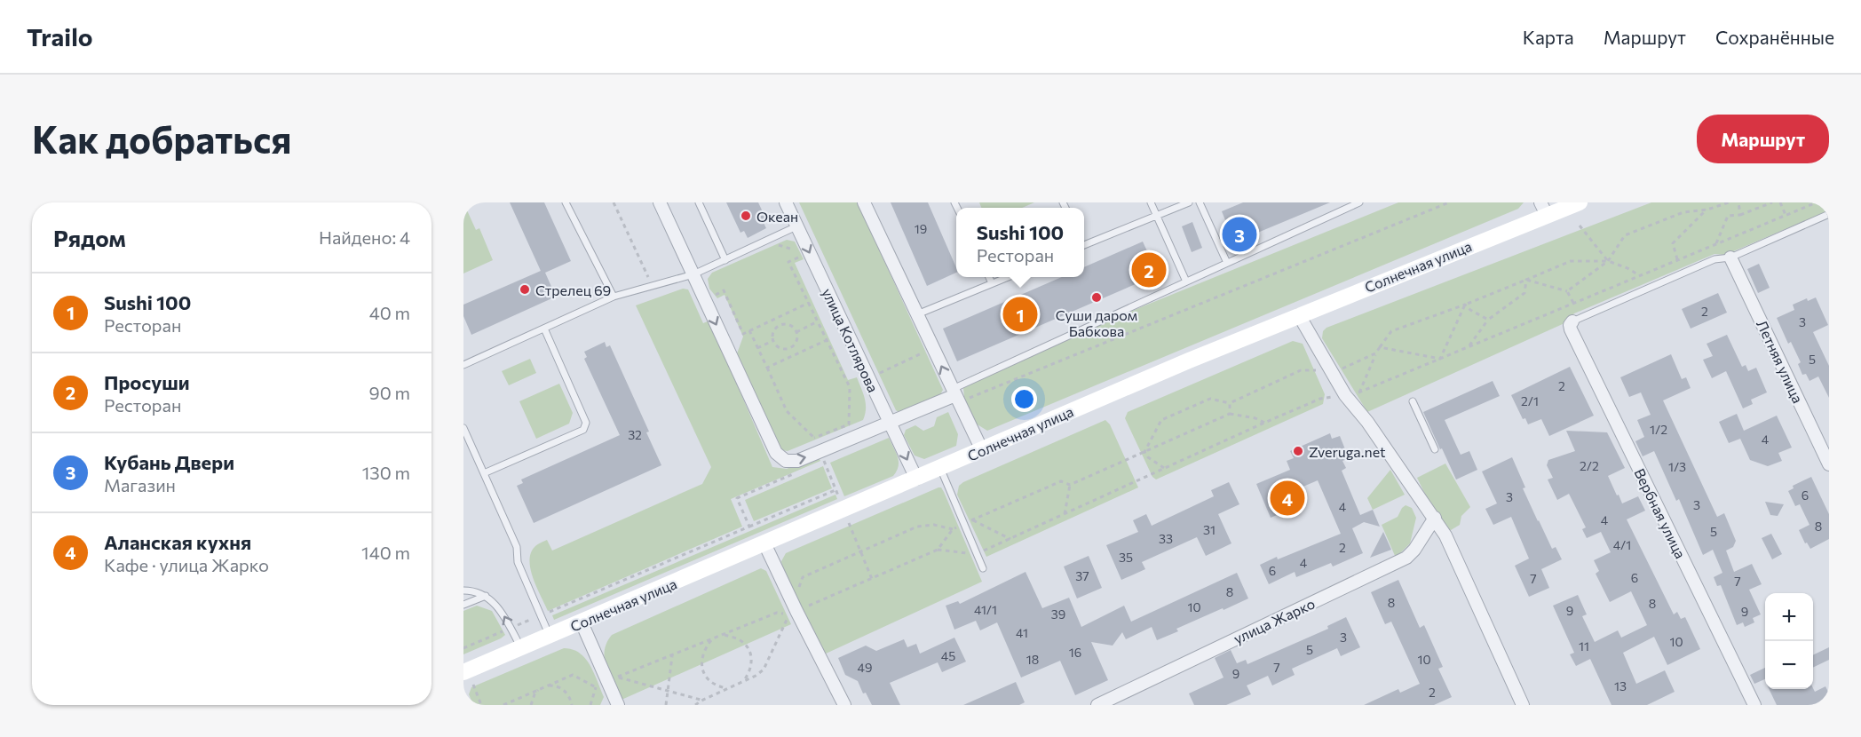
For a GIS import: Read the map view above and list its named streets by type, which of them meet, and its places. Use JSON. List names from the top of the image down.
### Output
{
  "streets": {
    "main road": ["Солнечная улица"],
    "street": [
      "улица Котлярова",
      "Летняя улица",
      "Вербная улица",
      "улица Жарко"
    ]
  },
  "crossings": [
    ["Солнечная улица", "улица Котлярова"]
  ],
  "places": [
    "Океан",
    "Стрелец 69",
    "Суши даром Бабкова",
    "Zveruga.net"
  ],
  "house_numbers": [
    "19",
    "2",
    "3",
    "5",
    "2",
    "2/1",
    "1/2",
    "32",
    "4",
    "2/2",
    "1/3",
    "6",
    "3",
    "3",
    "4",
    "4",
    "8",
    "31",
    "5",
    "33",
    "4/1",
    "2",
    "35",
    "4",
    "6",
    "37",
    "6",
    "7",
    "7",
    "8",
    "8",
    "8",
    "10",
    "41/1",
    "9",
    "9",
    "39",
    "41",
    "3",
    "10",
    "11",
    "5",
    "16",
    "45",
    "18",
    "10",
    "49",
    "7",
    "9",
    "13",
    "2"
  ],
  "page": {
    "header": "Trailo",
    "nav": ["Карта", "Маршрут", "Сохранённые"],
    "buttons": "Маршрут",
    "title": "Как добраться",
    "heading": ["Рядом", "Найдено: 4"],
    "popup": ["Sushi 100", "Ресторан"],
    "pins": [
      "3",
      "2",
      "1",
      "4"
    ],
    "list": [
      {
        "mark": "1",
        "name": "Sushi 100",
        "note": "Ресторан",
        "value": "40 m"
      },
      {
        "mark": "2",
        "name": "Просуши",
        "note": "Ресторан",
        "value": "90 m"
      },
      {
        "mark": "3",
        "name": "Кубань Двери",
        "note": "Магазин",
        "value": "130 m"
      },
      {
        "mark": "4",
        "name": "Аланская кухня",
        "note": "Кафе · улица Жарко",
        "value": "140 m"
      }
    ],
    "map_buttons": ["+", "−"]
  }
}
